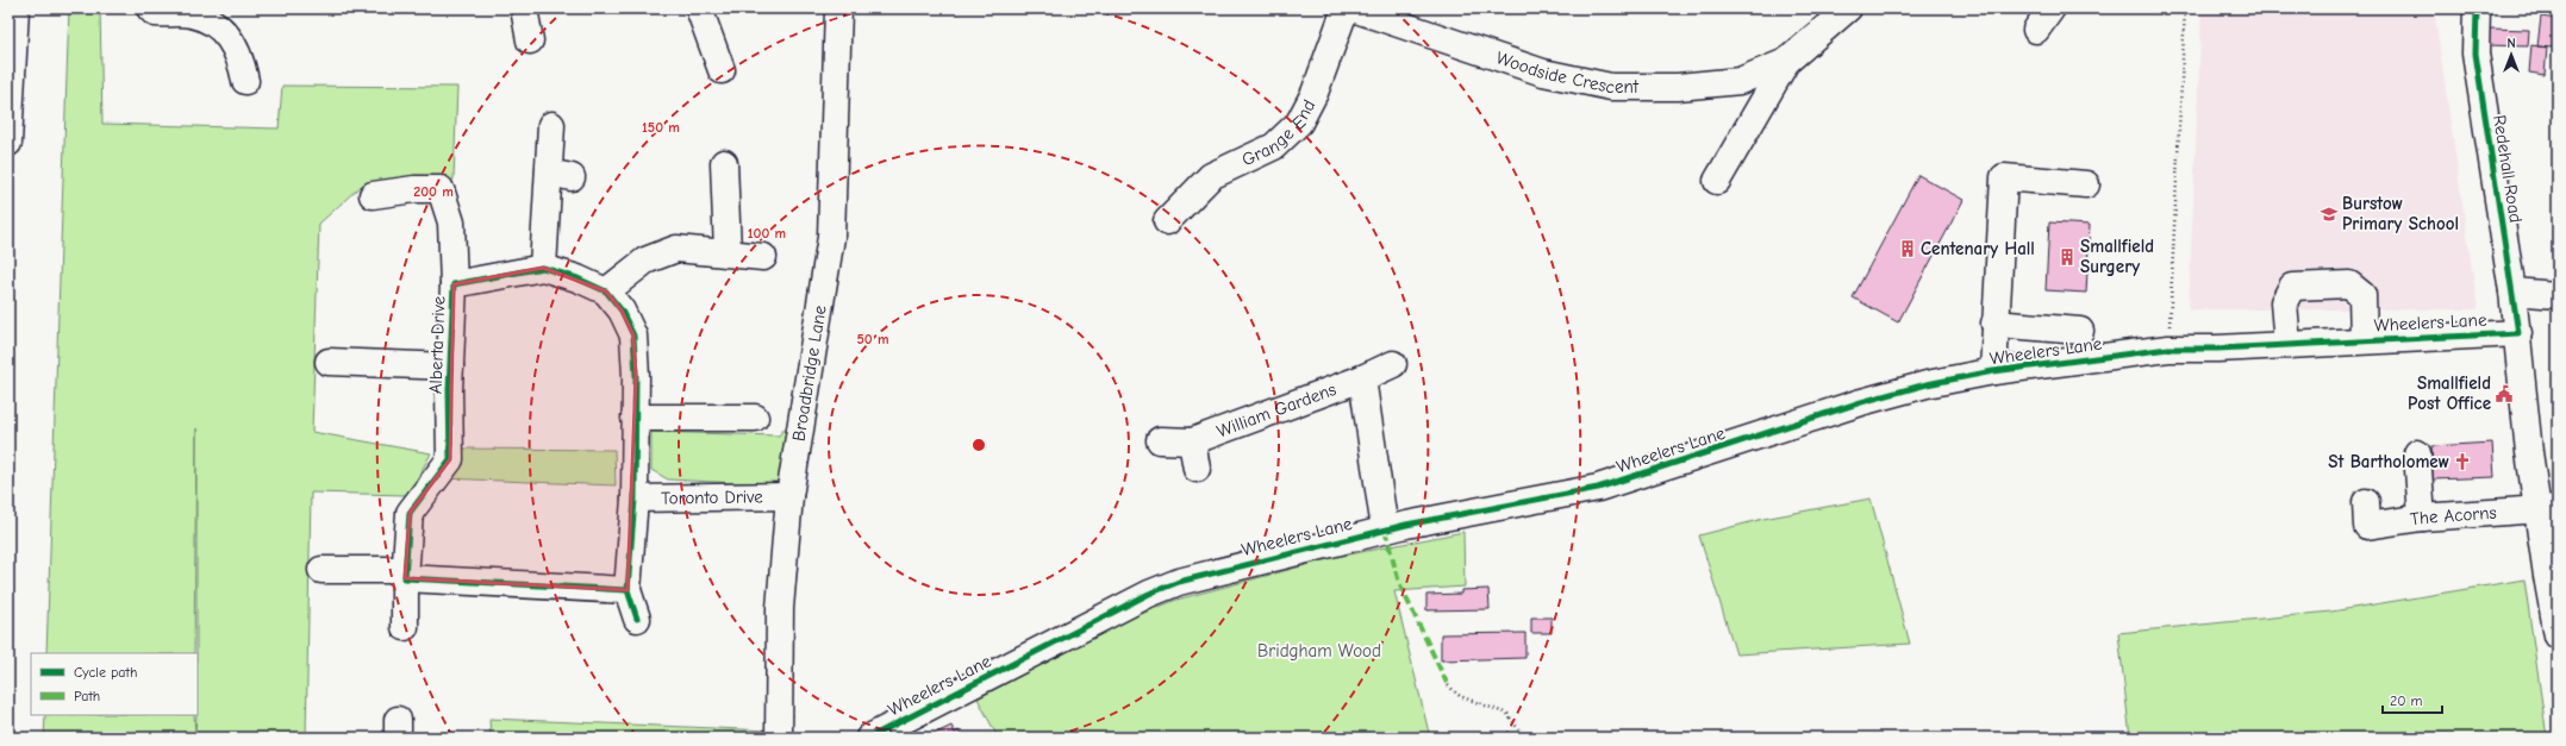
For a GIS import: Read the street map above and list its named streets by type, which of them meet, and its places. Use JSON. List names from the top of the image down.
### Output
{
  "streets": {
    "main road": [
      "Woodside Crescent",
      "Grange End",
      "Redehall Road",
      "Wheelers Lane",
      "Alberta Drive",
      "Broadbridge Lane",
      "William Gardens",
      "Toronto Drive",
      "The Acorns"
    ]
  },
  "crossings": [
    ["Redehall Road", "Wheelers Lane"],
    ["Redehall Road", "The Acorns"],
    ["Wheelers Lane", "William Gardens"],
    ["Broadbridge Lane", "Toronto Drive"]
  ],
  "parks": ["Bridgham Wood"],
  "places": {
    "school or university": ["Burstow Primary School"],
    "building": ["Centenary Hall", "Smallfield Surgery"],
    "public building": ["Smallfield Post Office"],
    "church": ["St Bartholomew"]
  },
  "legend": ["Cycle path", "Path"],
  "scale_bar": "20 m",
  "north": "top",
  "rings": [
    "150 m",
    "200 m",
    "100 m",
    "50 m"
  ]
}
